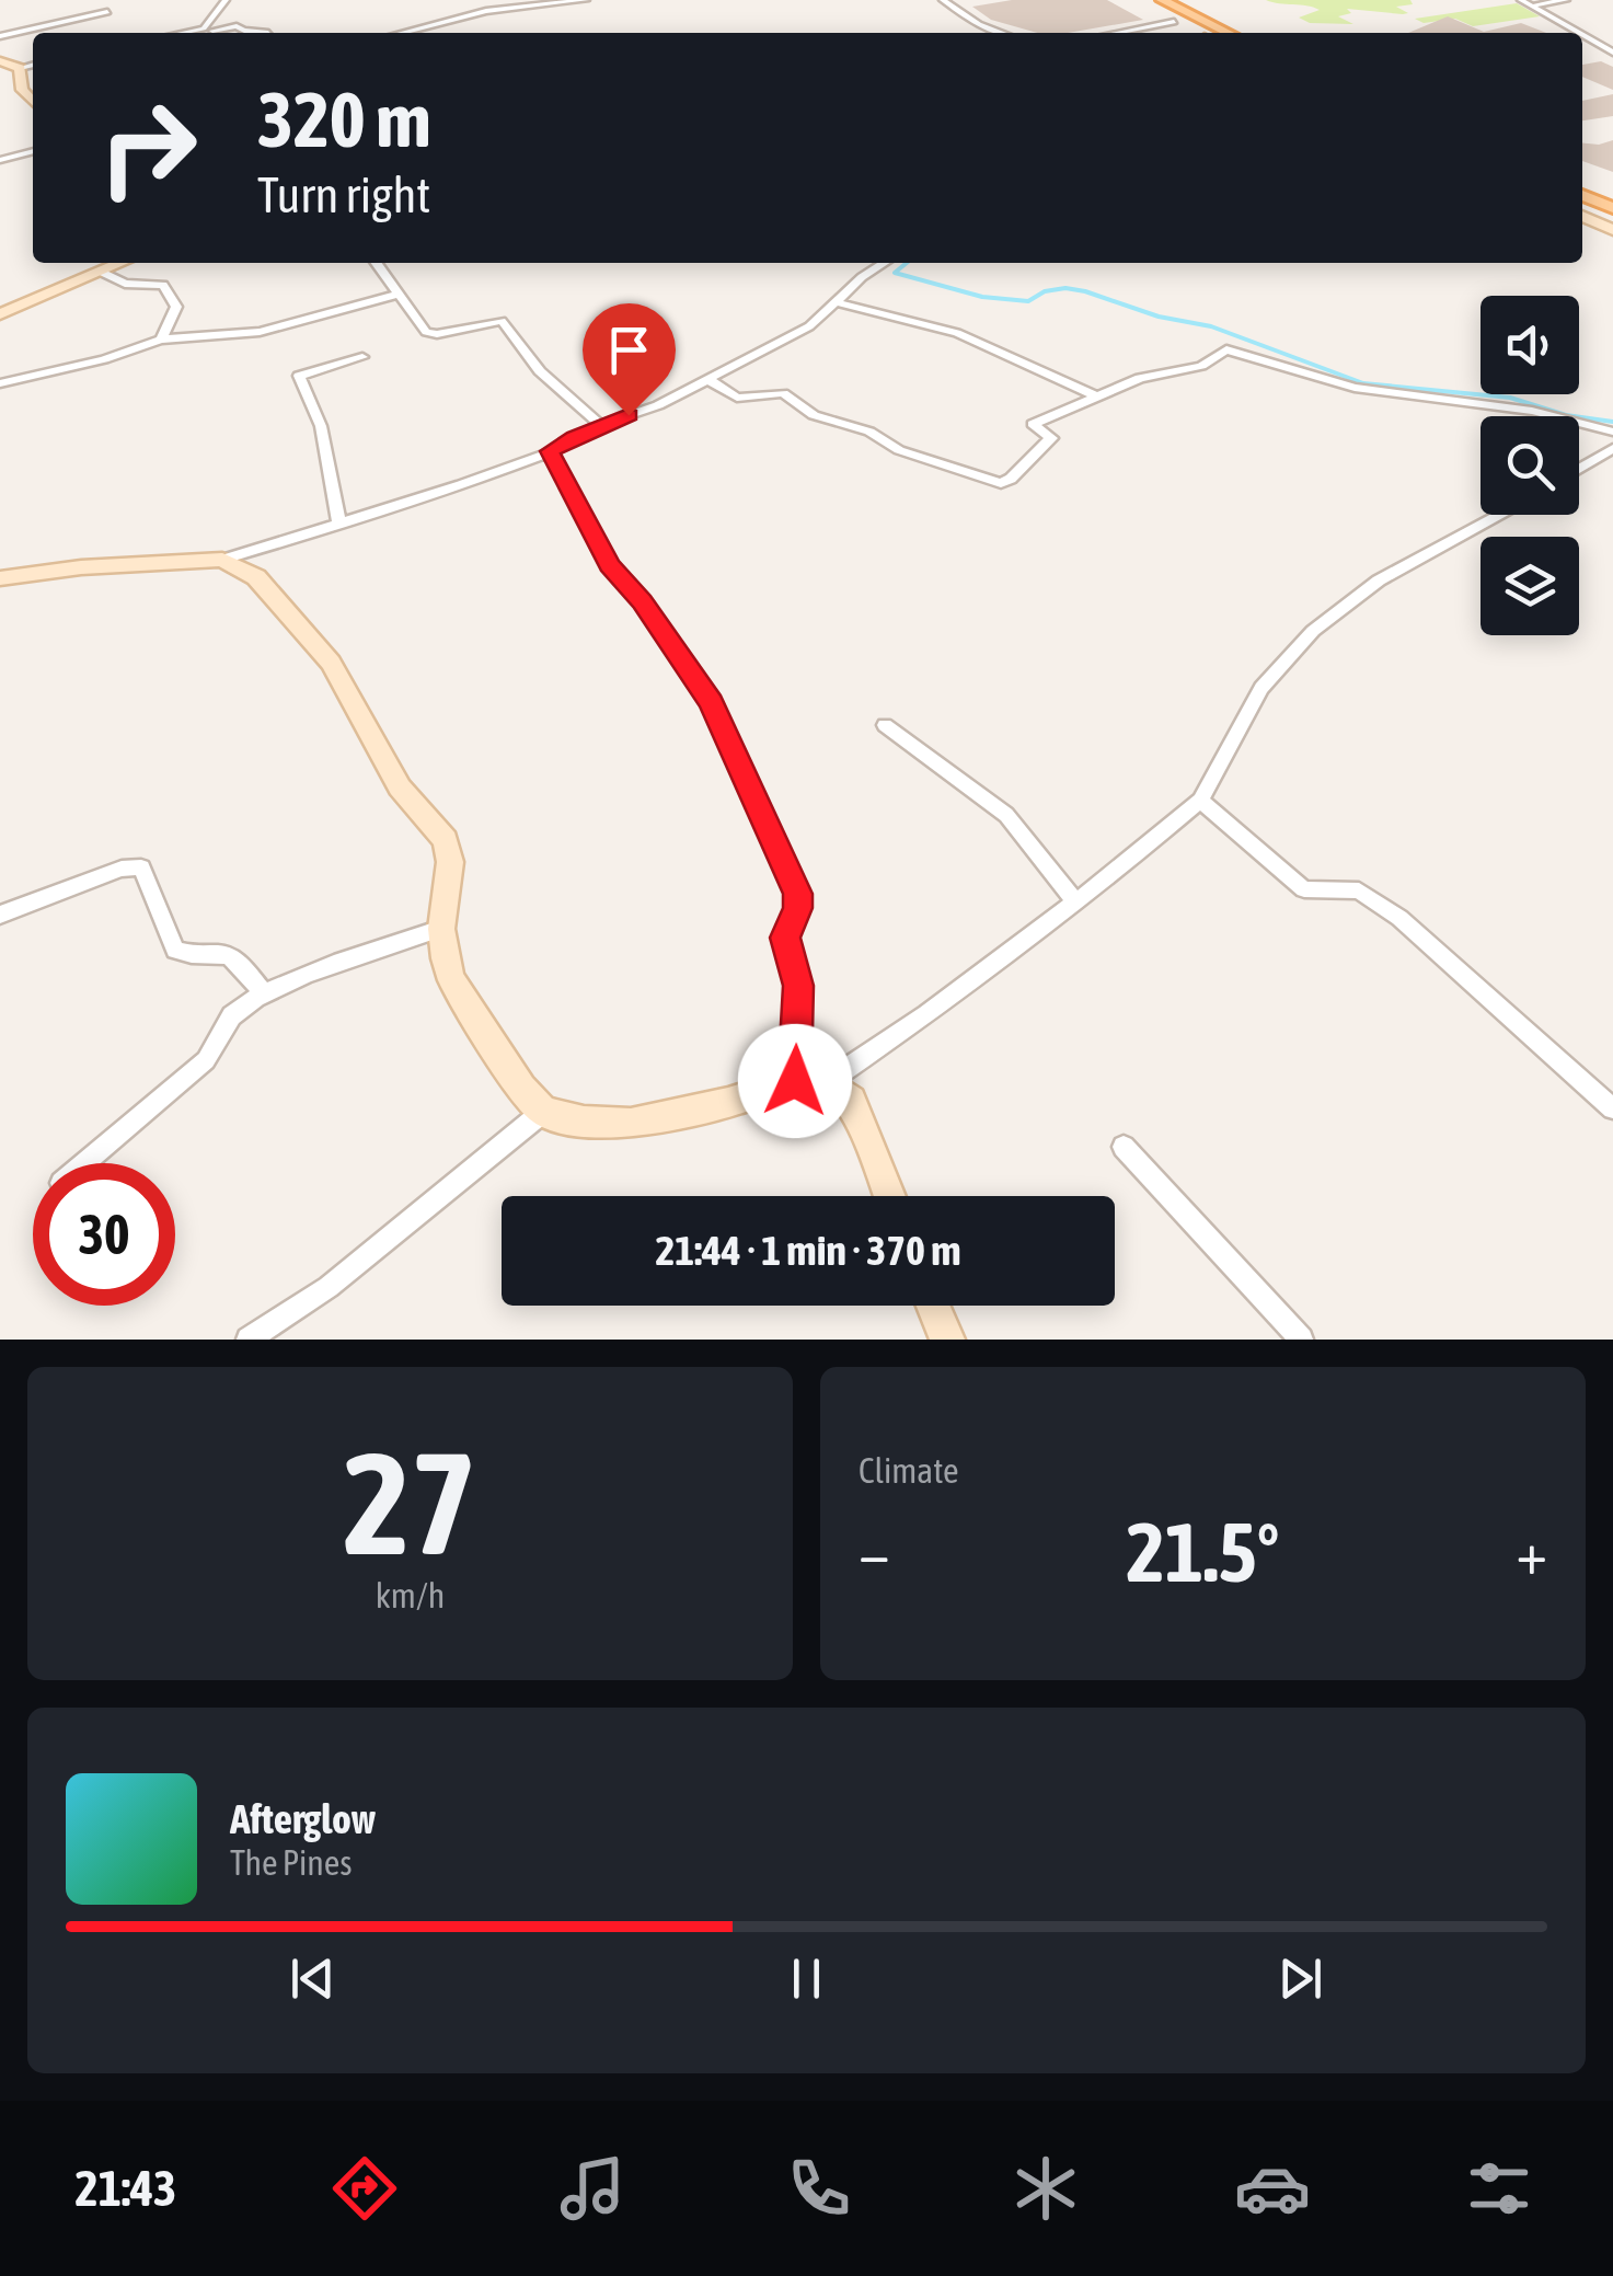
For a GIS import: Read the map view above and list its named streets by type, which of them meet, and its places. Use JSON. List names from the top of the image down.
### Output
{
  "page": {
    "turn": ["320 m", "Turn right"],
    "limit": "30",
    "trip": "21:44 · 1 min · 370 m",
    "tile": [
      ["27", "km/h"],
      "Climate"
    ],
    "heat": ["−", "21.5°", "+"],
    "song": ["Afterglow", "The Pines"],
    "tabs": "21:43"
  }
}
